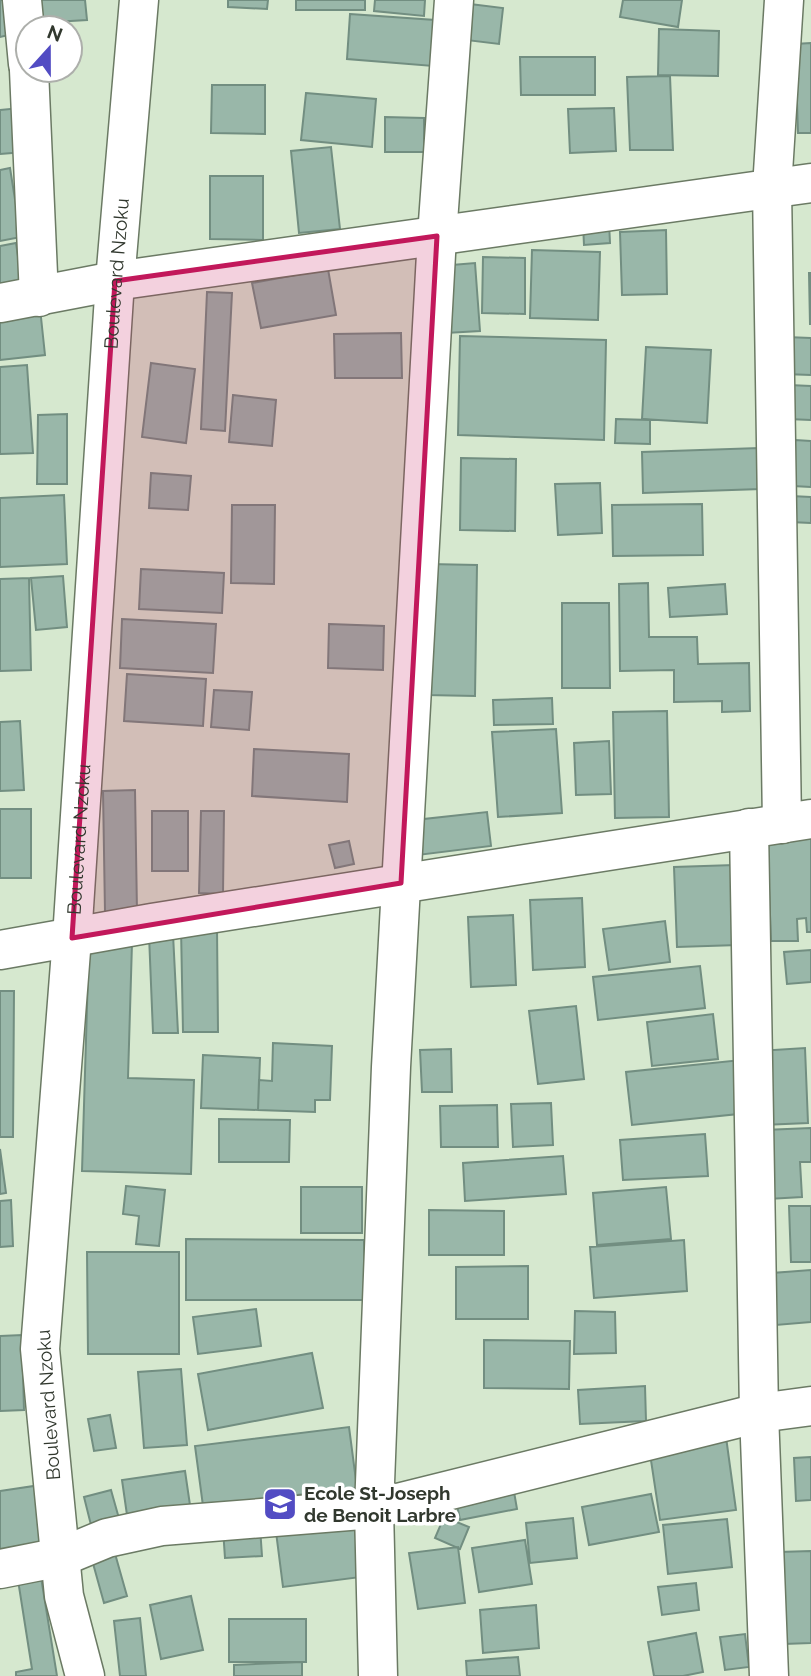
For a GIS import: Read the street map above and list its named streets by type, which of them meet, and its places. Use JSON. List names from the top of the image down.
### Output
{
  "streets": {
    "street": ["Boulevard Nzoku"]
  },
  "places": {
    "school or university": ["Ecole St-Joseph de Benoit Larbre"]
  },
  "north": "top"
}
